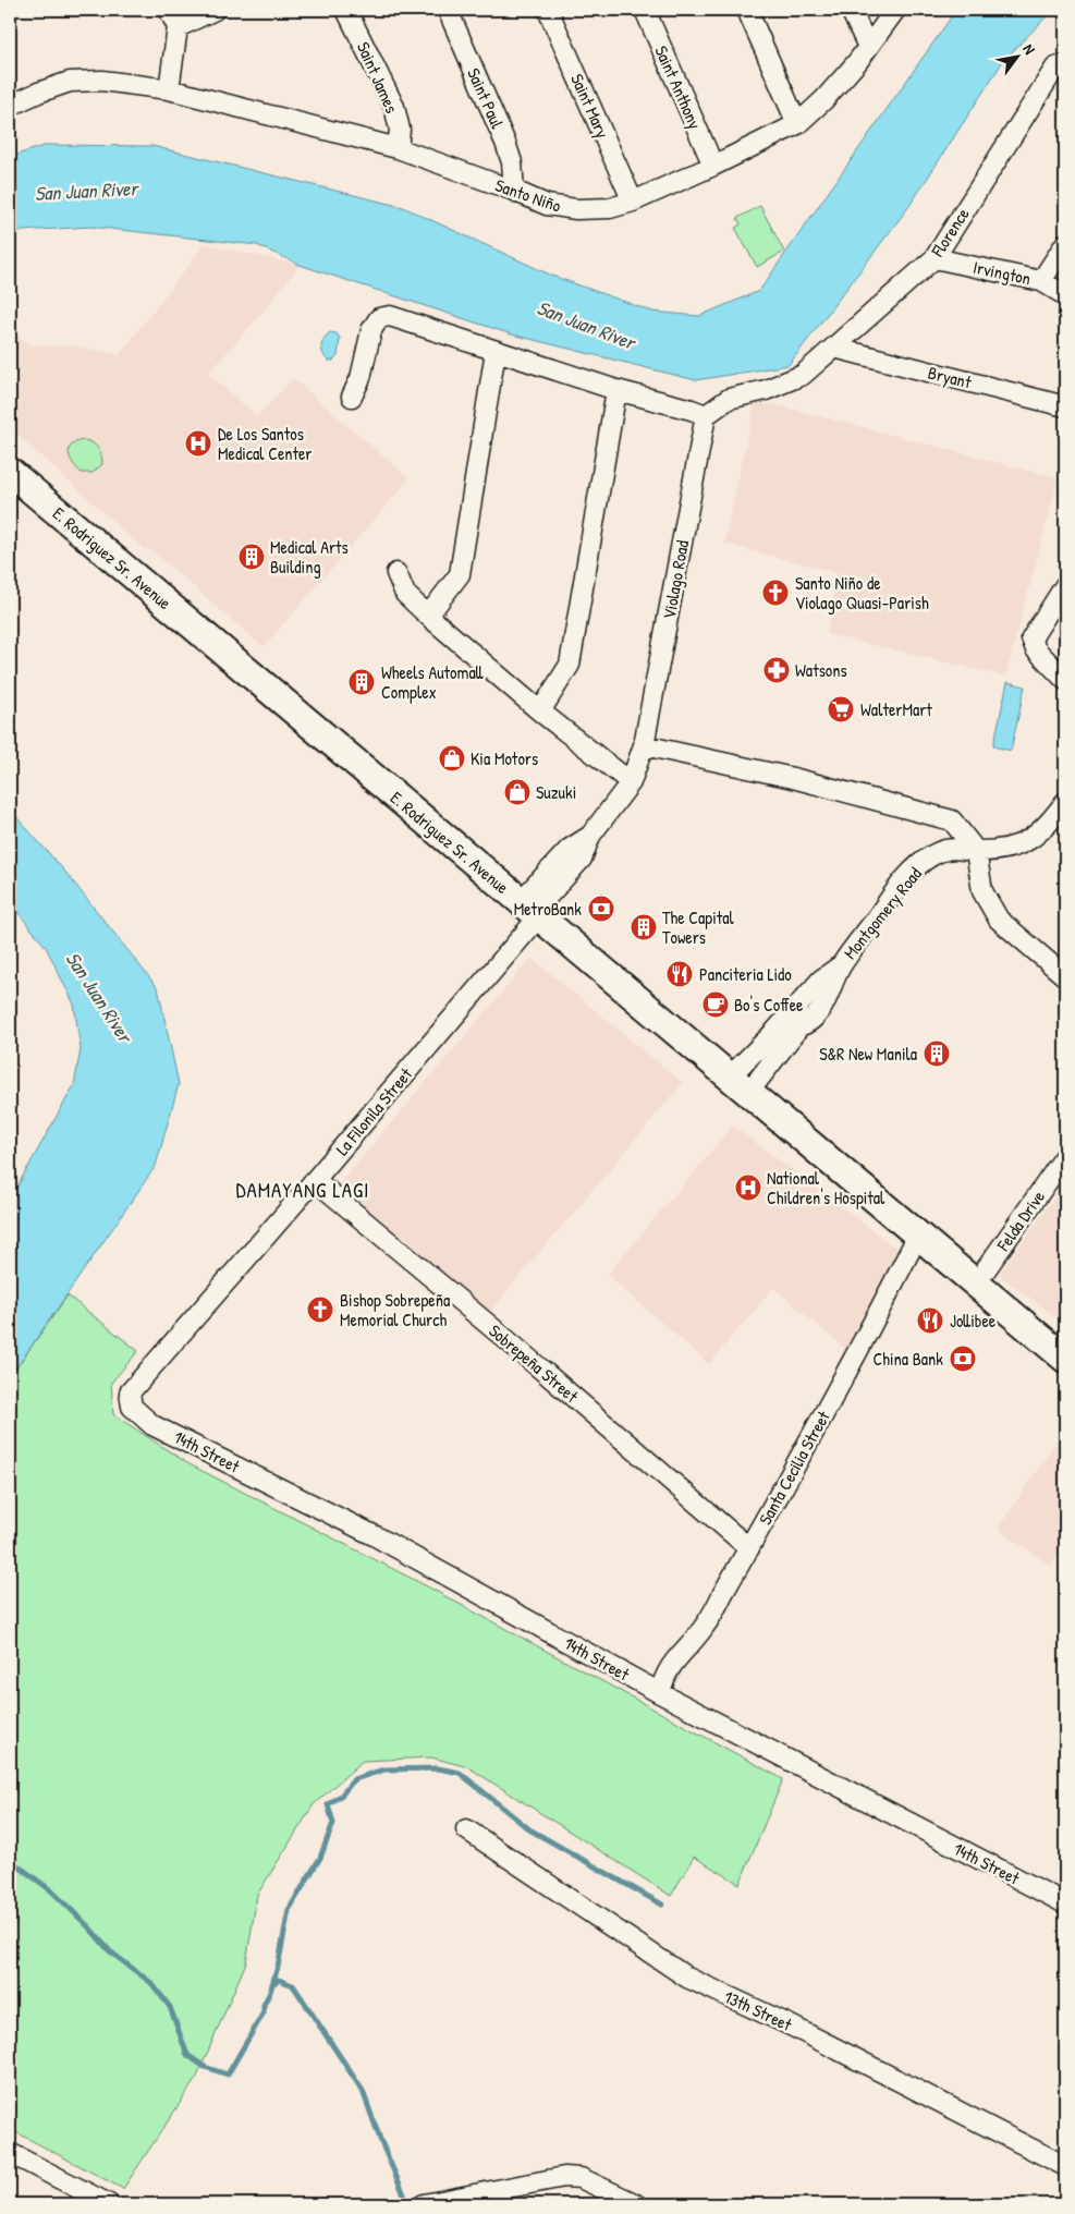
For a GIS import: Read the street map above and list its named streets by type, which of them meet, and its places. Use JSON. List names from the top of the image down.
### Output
{
  "streets": {
    "main road": ["E. Rodriguez Sr. Avenue"],
    "street": [
      "Saint James",
      "Saint Anthony",
      "Saint Paul",
      "Saint Mary",
      "Santo Niño",
      "Florence",
      "Irvington",
      "Bryant",
      "Violago Road",
      "Montgomery Road",
      "La Filonila Street",
      "Felda Drive",
      "Sobrepeña Street",
      "14th Street",
      "Santa Cecilia Street",
      "13th Street"
    ]
  },
  "crossings": [
    ["Saint James", "Santo Niño"],
    ["Saint Anthony", "Santo Niño"],
    ["Saint Paul", "Santo Niño"],
    ["Saint Mary", "Santo Niño"],
    ["Florence", "Irvington"],
    ["Florence", "Bryant"],
    ["Florence", "Violago Road"],
    ["E. Rodriguez Sr. Avenue", "Violago Road"],
    ["E. Rodriguez Sr. Avenue", "Montgomery Road"],
    ["E. Rodriguez Sr. Avenue", "La Filonila Street"],
    ["E. Rodriguez Sr. Avenue", "Felda Drive"],
    ["E. Rodriguez Sr. Avenue", "Santa Cecilia Street"],
    ["Violago Road", "La Filonila Street"],
    ["La Filonila Street", "Sobrepeña Street"],
    ["La Filonila Street", "14th Street"],
    ["Sobrepeña Street", "Santa Cecilia Street"],
    ["14th Street", "Santa Cecilia Street"]
  ],
  "districts": ["DAMAYANG LAGI"],
  "water": ["San Juan River"],
  "places": {
    "hospital": ["De Los Santos Medical Center", "National Children's Hospital"],
    "building": [
      "Medical Arts Building",
      "Wheels Automall Complex",
      "The Capital Towers",
      "S&R New Manila"
    ],
    "church": ["Santo Niño de Violago Quasi-Parish", "Bishop Sobrepeña Memorial Church"],
    "pharmacy": ["Watsons"],
    "supermarket": ["WalterMart"],
    "shop": ["Kia Motors", "Suzuki"],
    "bank": ["MetroBank", "China Bank"],
    "restaurant": ["Panciteria Lido", "Jollibee"],
    "cafe": ["Bo's Coffee"]
  },
  "north": "top right"
}
